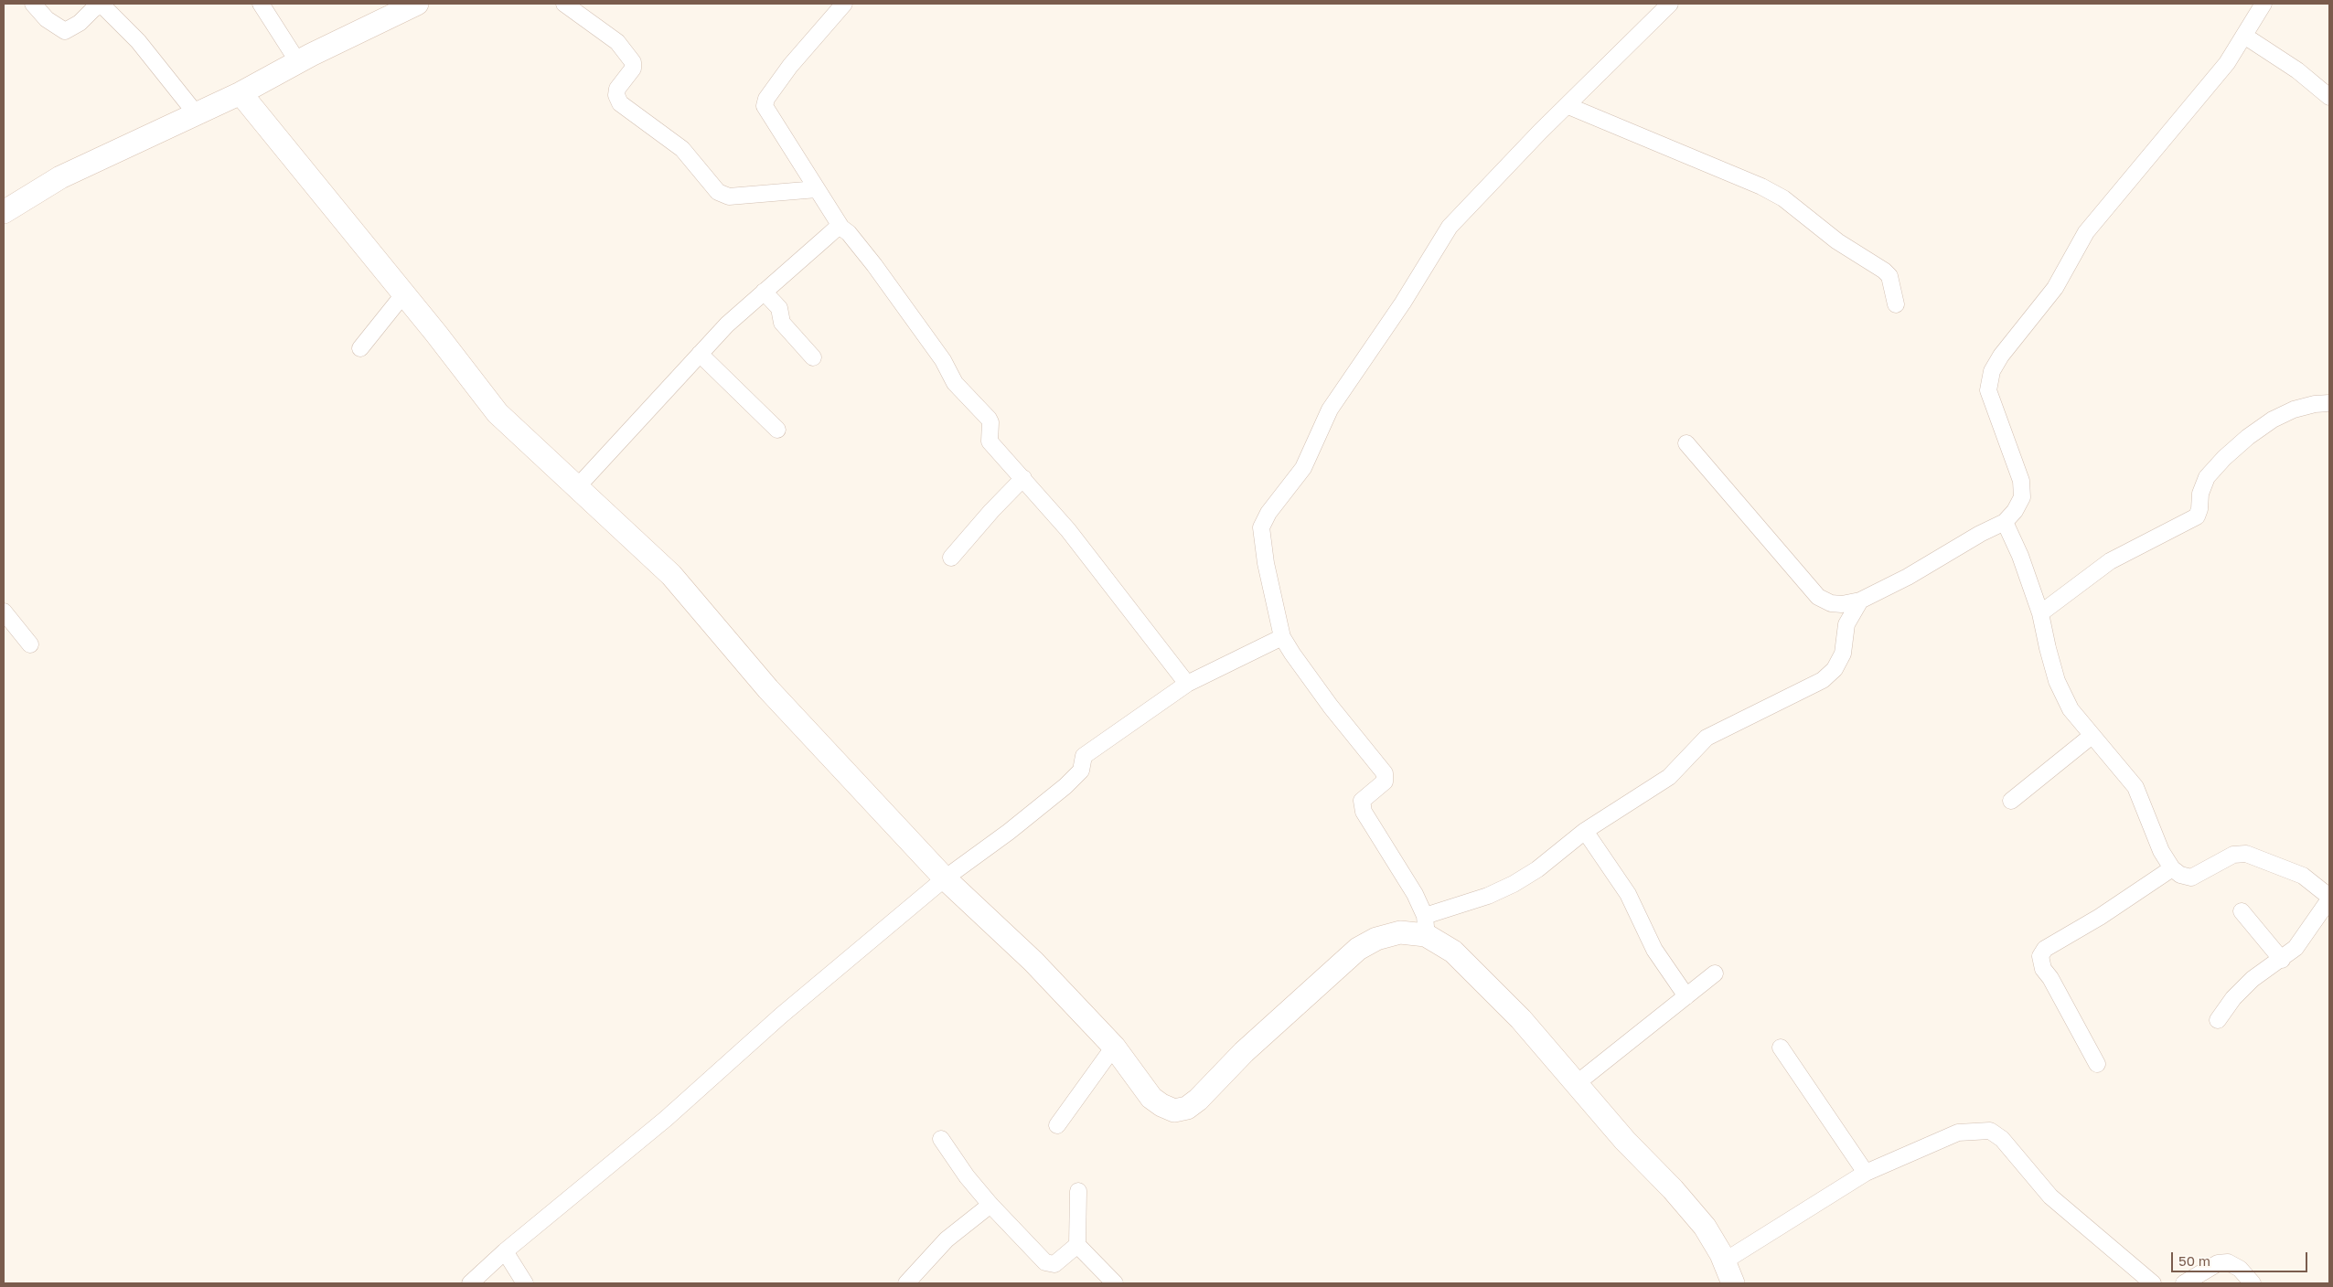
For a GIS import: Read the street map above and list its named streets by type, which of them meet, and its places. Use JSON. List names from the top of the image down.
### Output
{
  "scale_bar": "50 m"
}
